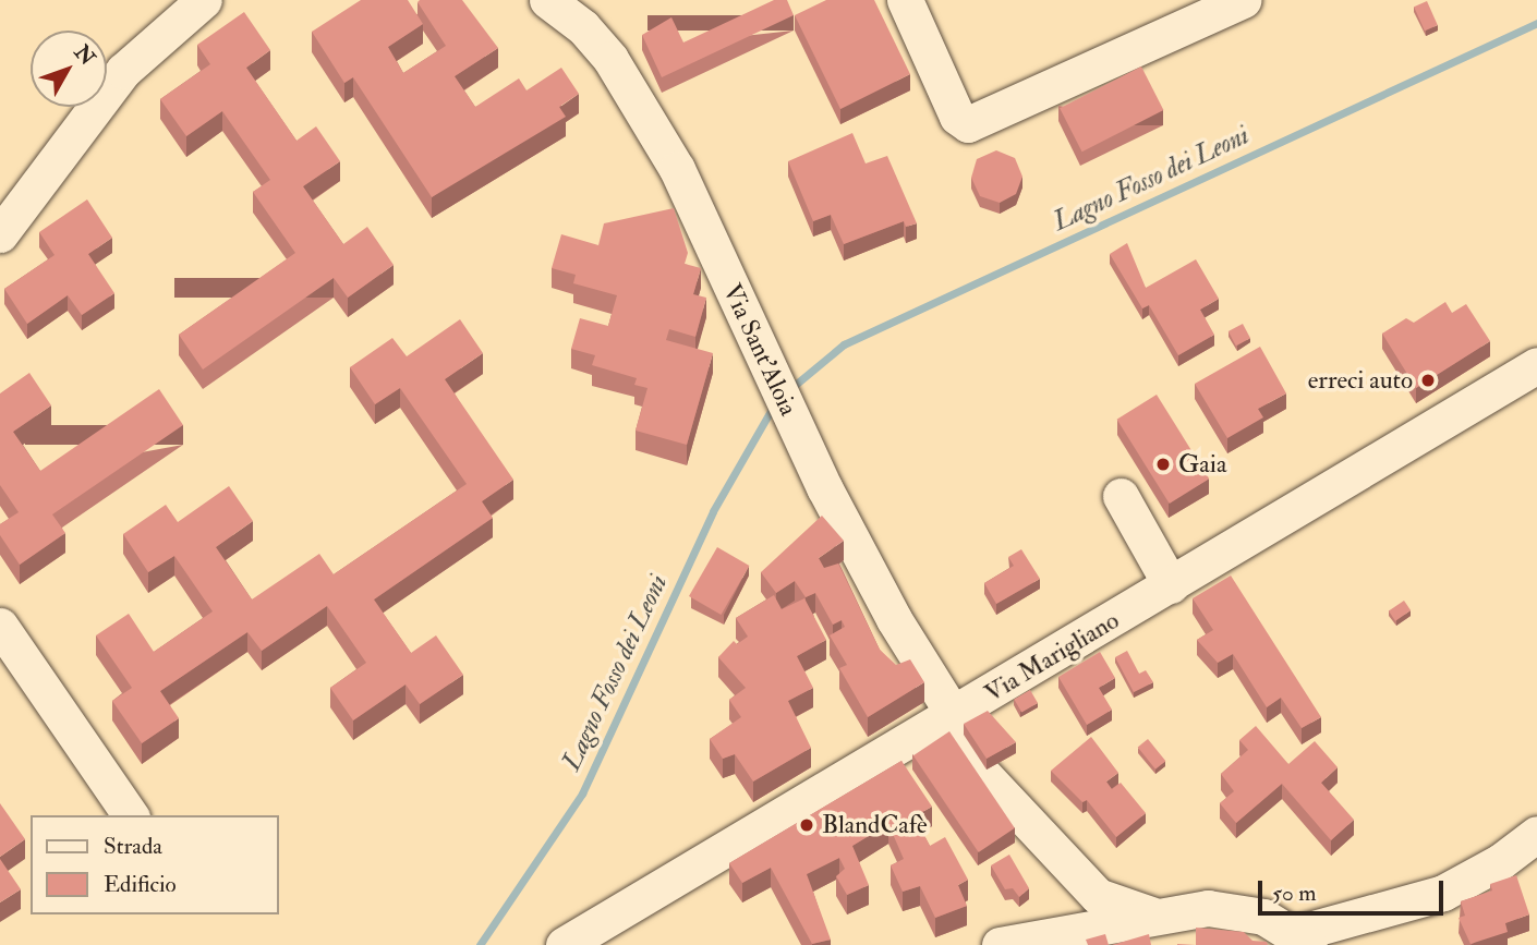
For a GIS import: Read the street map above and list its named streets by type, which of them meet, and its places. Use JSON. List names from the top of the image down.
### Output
{
  "streets": {
    "street": ["Via Sant'Aloia", "Via Marigliano"]
  },
  "crossings": [
    ["Via Sant'Aloia", "Via Marigliano"]
  ],
  "water": ["Lagno Fosso dei Leoni"],
  "places": ["erreci auto", "Gaia", "BlandCafè"],
  "legend": ["Strada", "Edificio"],
  "scale_bar": "50 m",
  "north": "top right"
}
